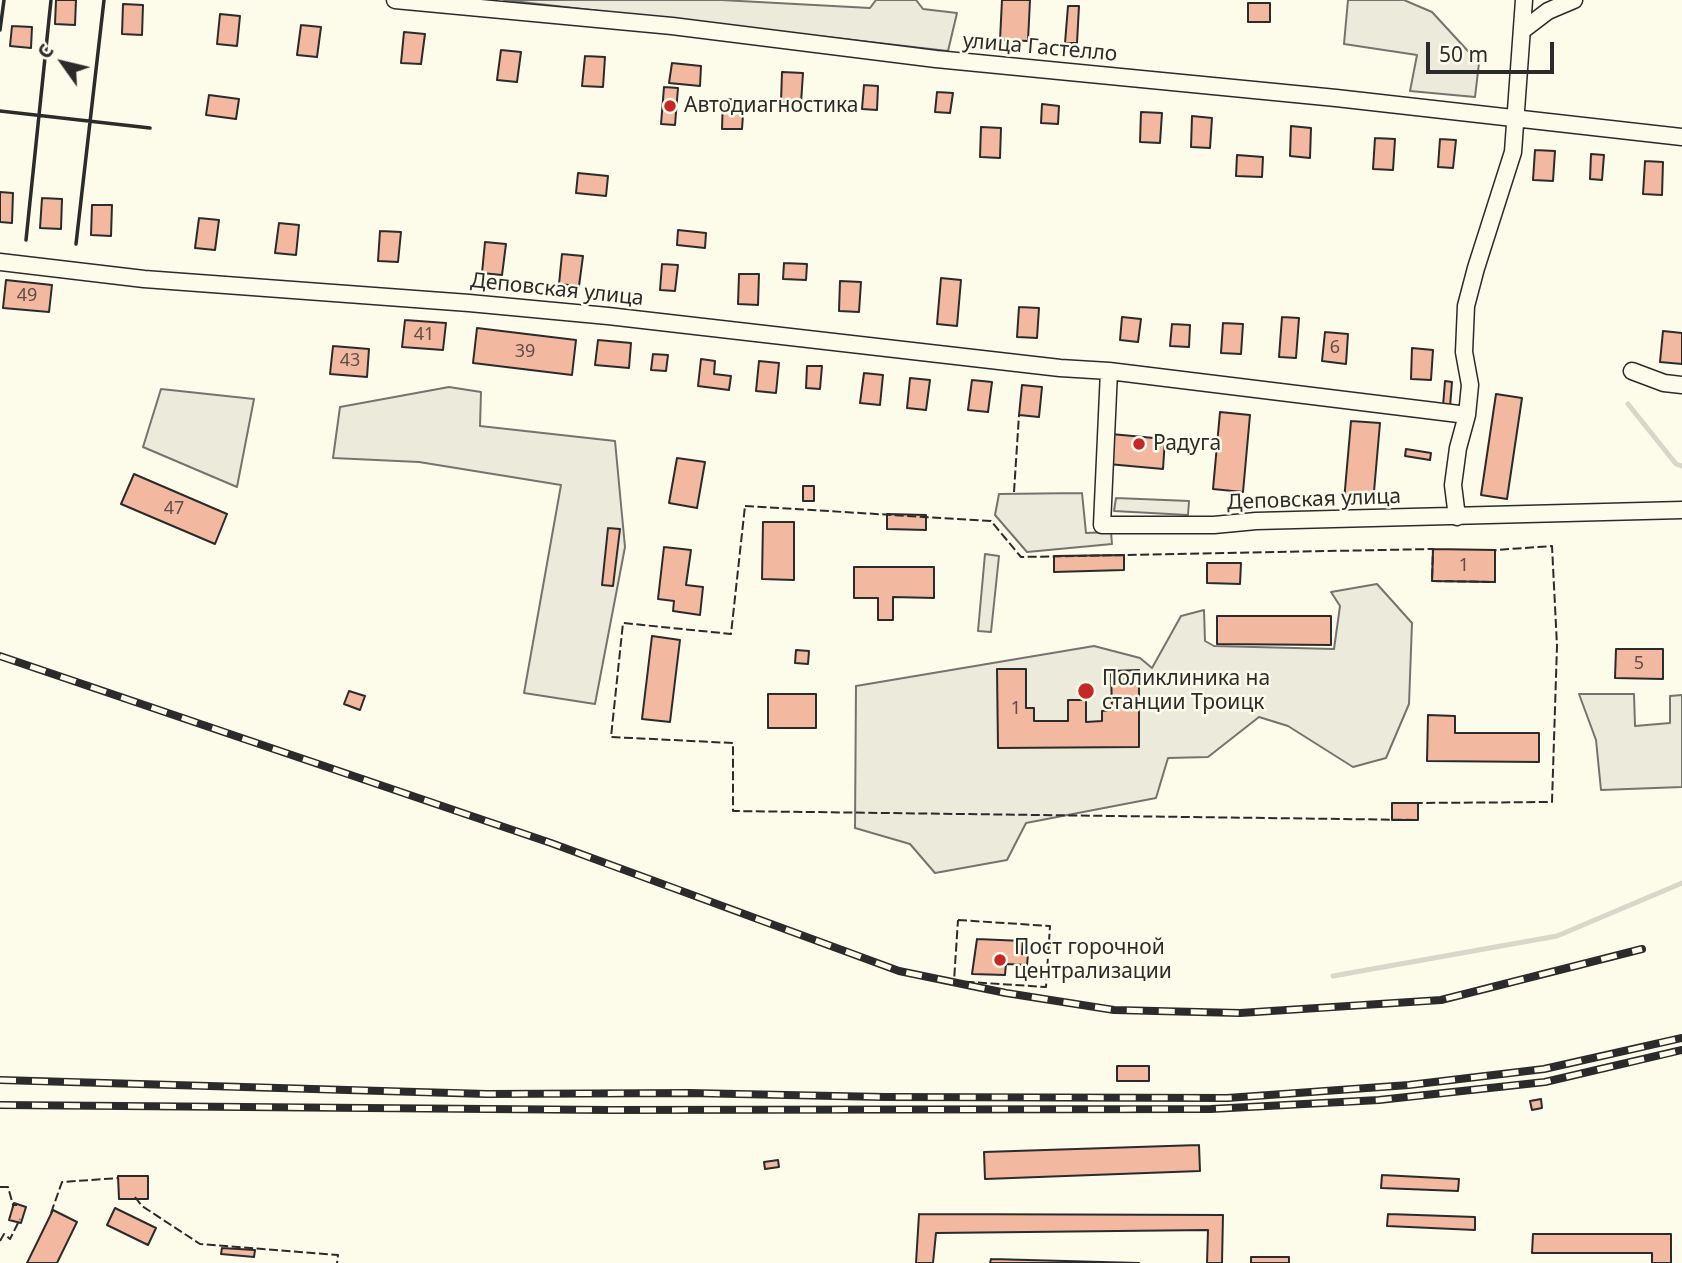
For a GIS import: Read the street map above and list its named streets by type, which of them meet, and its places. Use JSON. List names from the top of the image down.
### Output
{
  "streets": {
    "street": ["улица Гастелло", "Деповская улица"]
  },
  "places": [
    "Автодиагностика",
    "Радуга",
    "Поликлиника на станции Троицк",
    "Пост горочной централизации"
  ],
  "house_numbers": [
    "49",
    "41",
    "6",
    "39",
    "43",
    "47",
    "1",
    "5",
    "1"
  ],
  "scale_bar": "50 m",
  "north": "top left"
}
